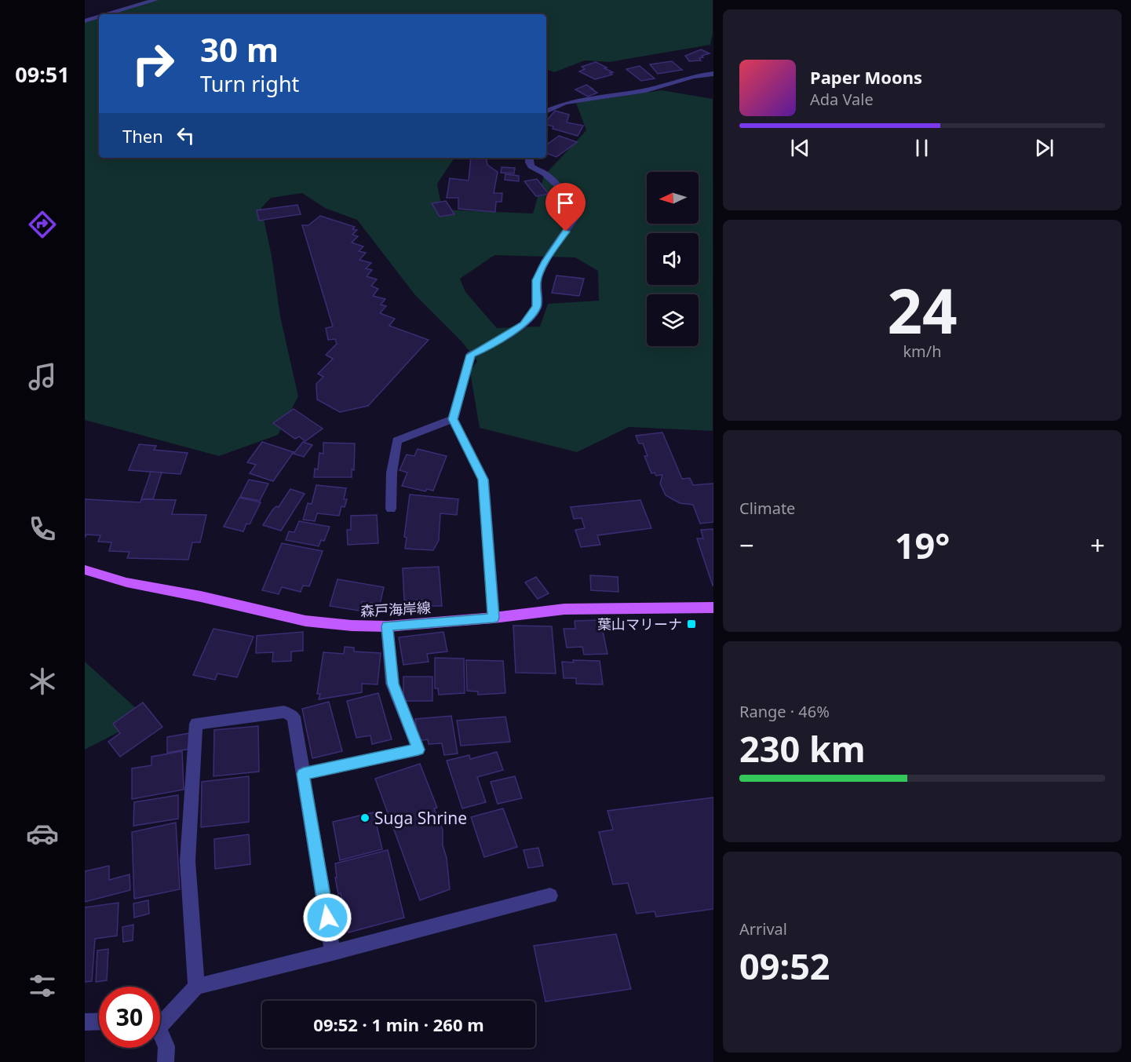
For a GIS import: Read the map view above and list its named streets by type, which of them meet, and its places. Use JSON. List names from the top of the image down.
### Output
{
  "streets": {
    "main road": ["森戸海岸線"]
  },
  "places": {
    "transit": ["葉山マリーナ"],
    "other": ["Suga Shrine"]
  },
  "north": "left",
  "page": {
    "tabs": "09:51",
    "turn": ["30 m", "Turn right"],
    "song": ["Paper Moons", "Ada Vale"],
    "then": "Then",
    "tile": [
      ["24", "km/h"],
      "Climate",
      ["Range · 46%", "230 km"],
      ["Arrival", "09:52"]
    ],
    "heat": ["−", "19°", "+"],
    "limit": "30",
    "trip": "09:52 · 1 min · 260 m"
  }
}
